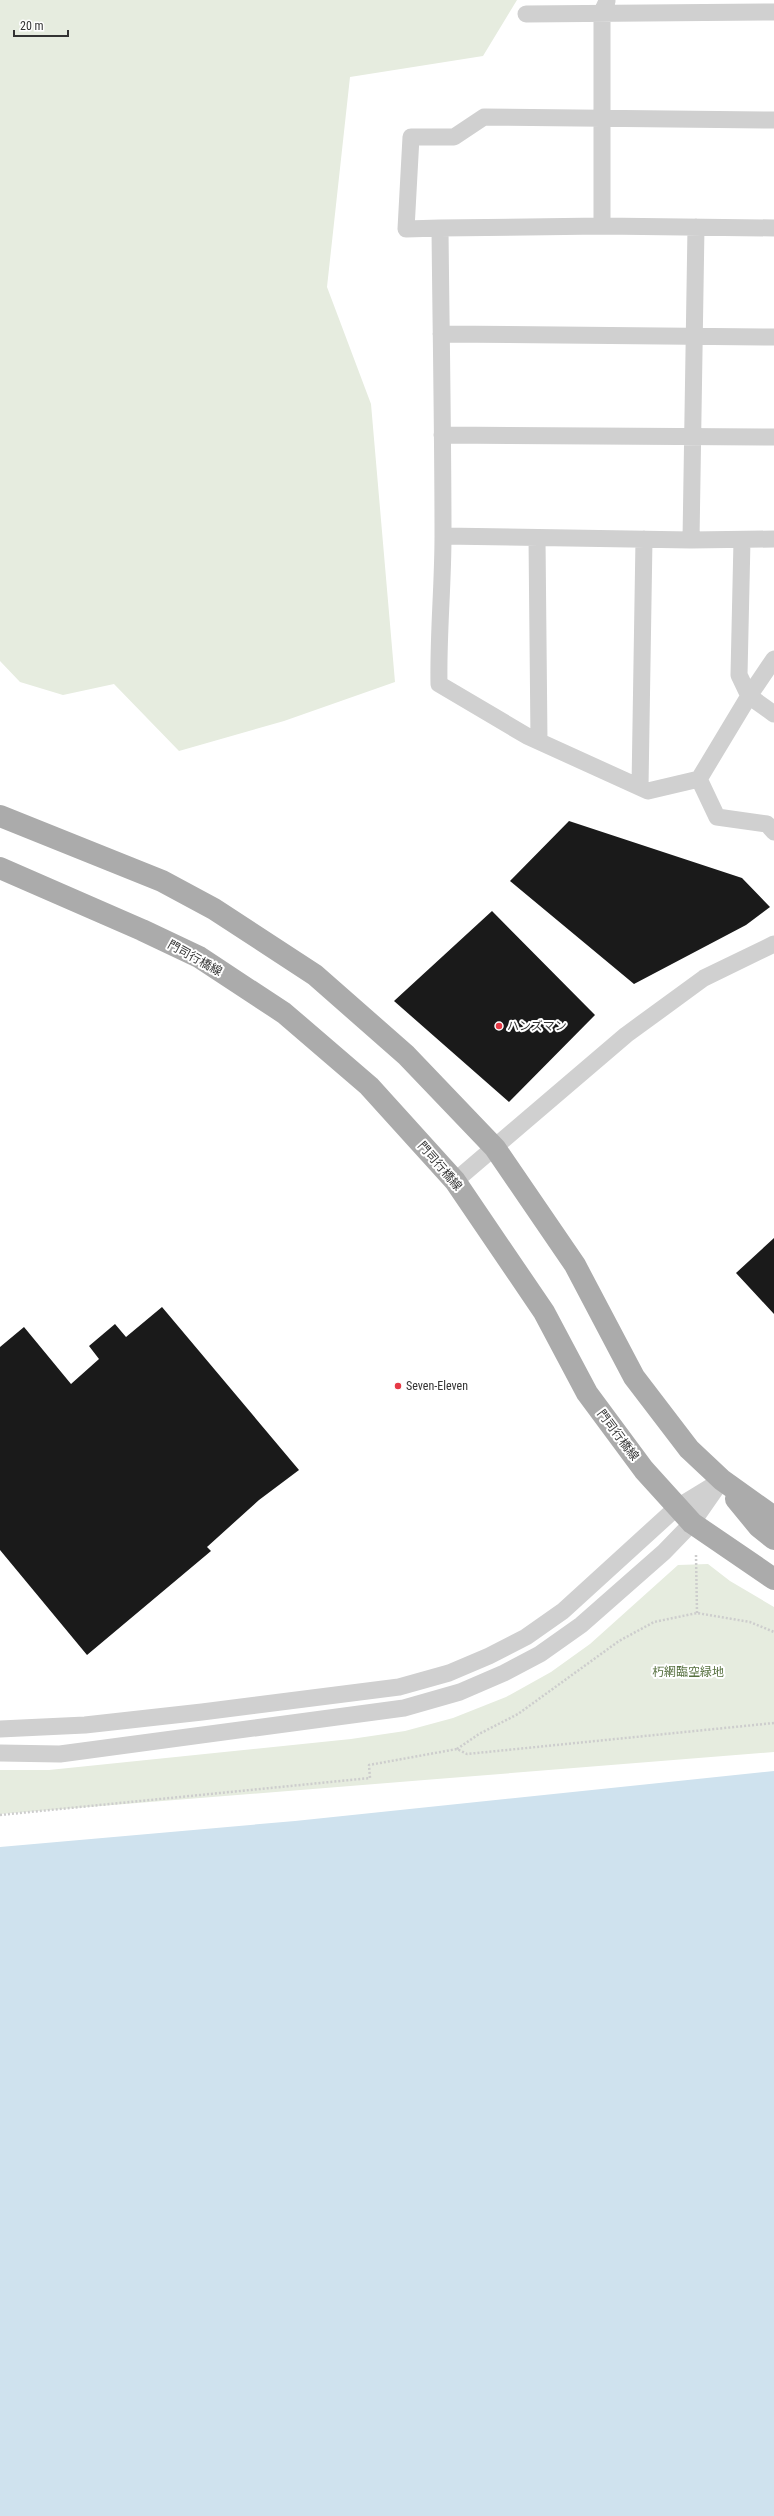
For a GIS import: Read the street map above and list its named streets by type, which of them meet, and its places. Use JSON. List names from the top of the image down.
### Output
{
  "streets": {
    "main road": ["門司行橋線"]
  },
  "parks": ["朽網臨空緑地"],
  "places": ["ハンズマン", "Seven-Eleven"],
  "scale_bar": "20 m"
}
